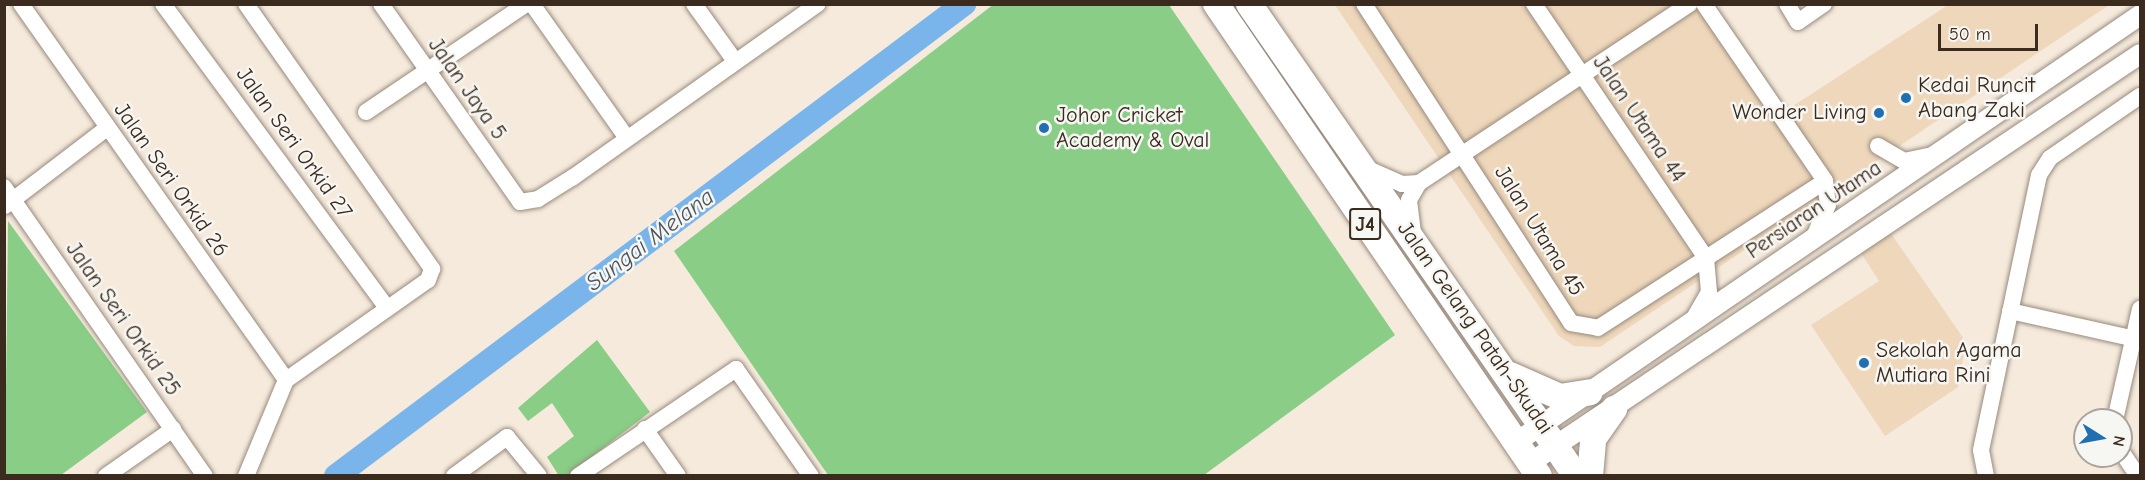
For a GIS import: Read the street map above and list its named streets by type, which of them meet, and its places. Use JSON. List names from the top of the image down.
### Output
{
  "streets": {
    "main road": ["J4", "Jalan Gelang Patah-Skudai"],
    "street": [
      "Jalan Jaya 5",
      "Jalan Utama 44",
      "Jalan Seri Orkid 27",
      "Jalan Seri Orkid 26",
      "Persiaran Utama",
      "Jalan Utama 45",
      "Jalan Seri Orkid 25"
    ]
  },
  "crossings": [
    ["Jalan Utama 44", "Jalan Utama 45"],
    ["Persiaran Utama", "Jalan Gelang Patah-Skudai"]
  ],
  "water": ["Sungai Melana"],
  "places": [
    "Kedai Runcit Abang Zaki",
    "Wonder Living",
    "Johor Cricket Academy & Oval",
    "Sekolah Agama Mutiara Rini"
  ],
  "scale_bar": "50 m",
  "north": "right"
}
